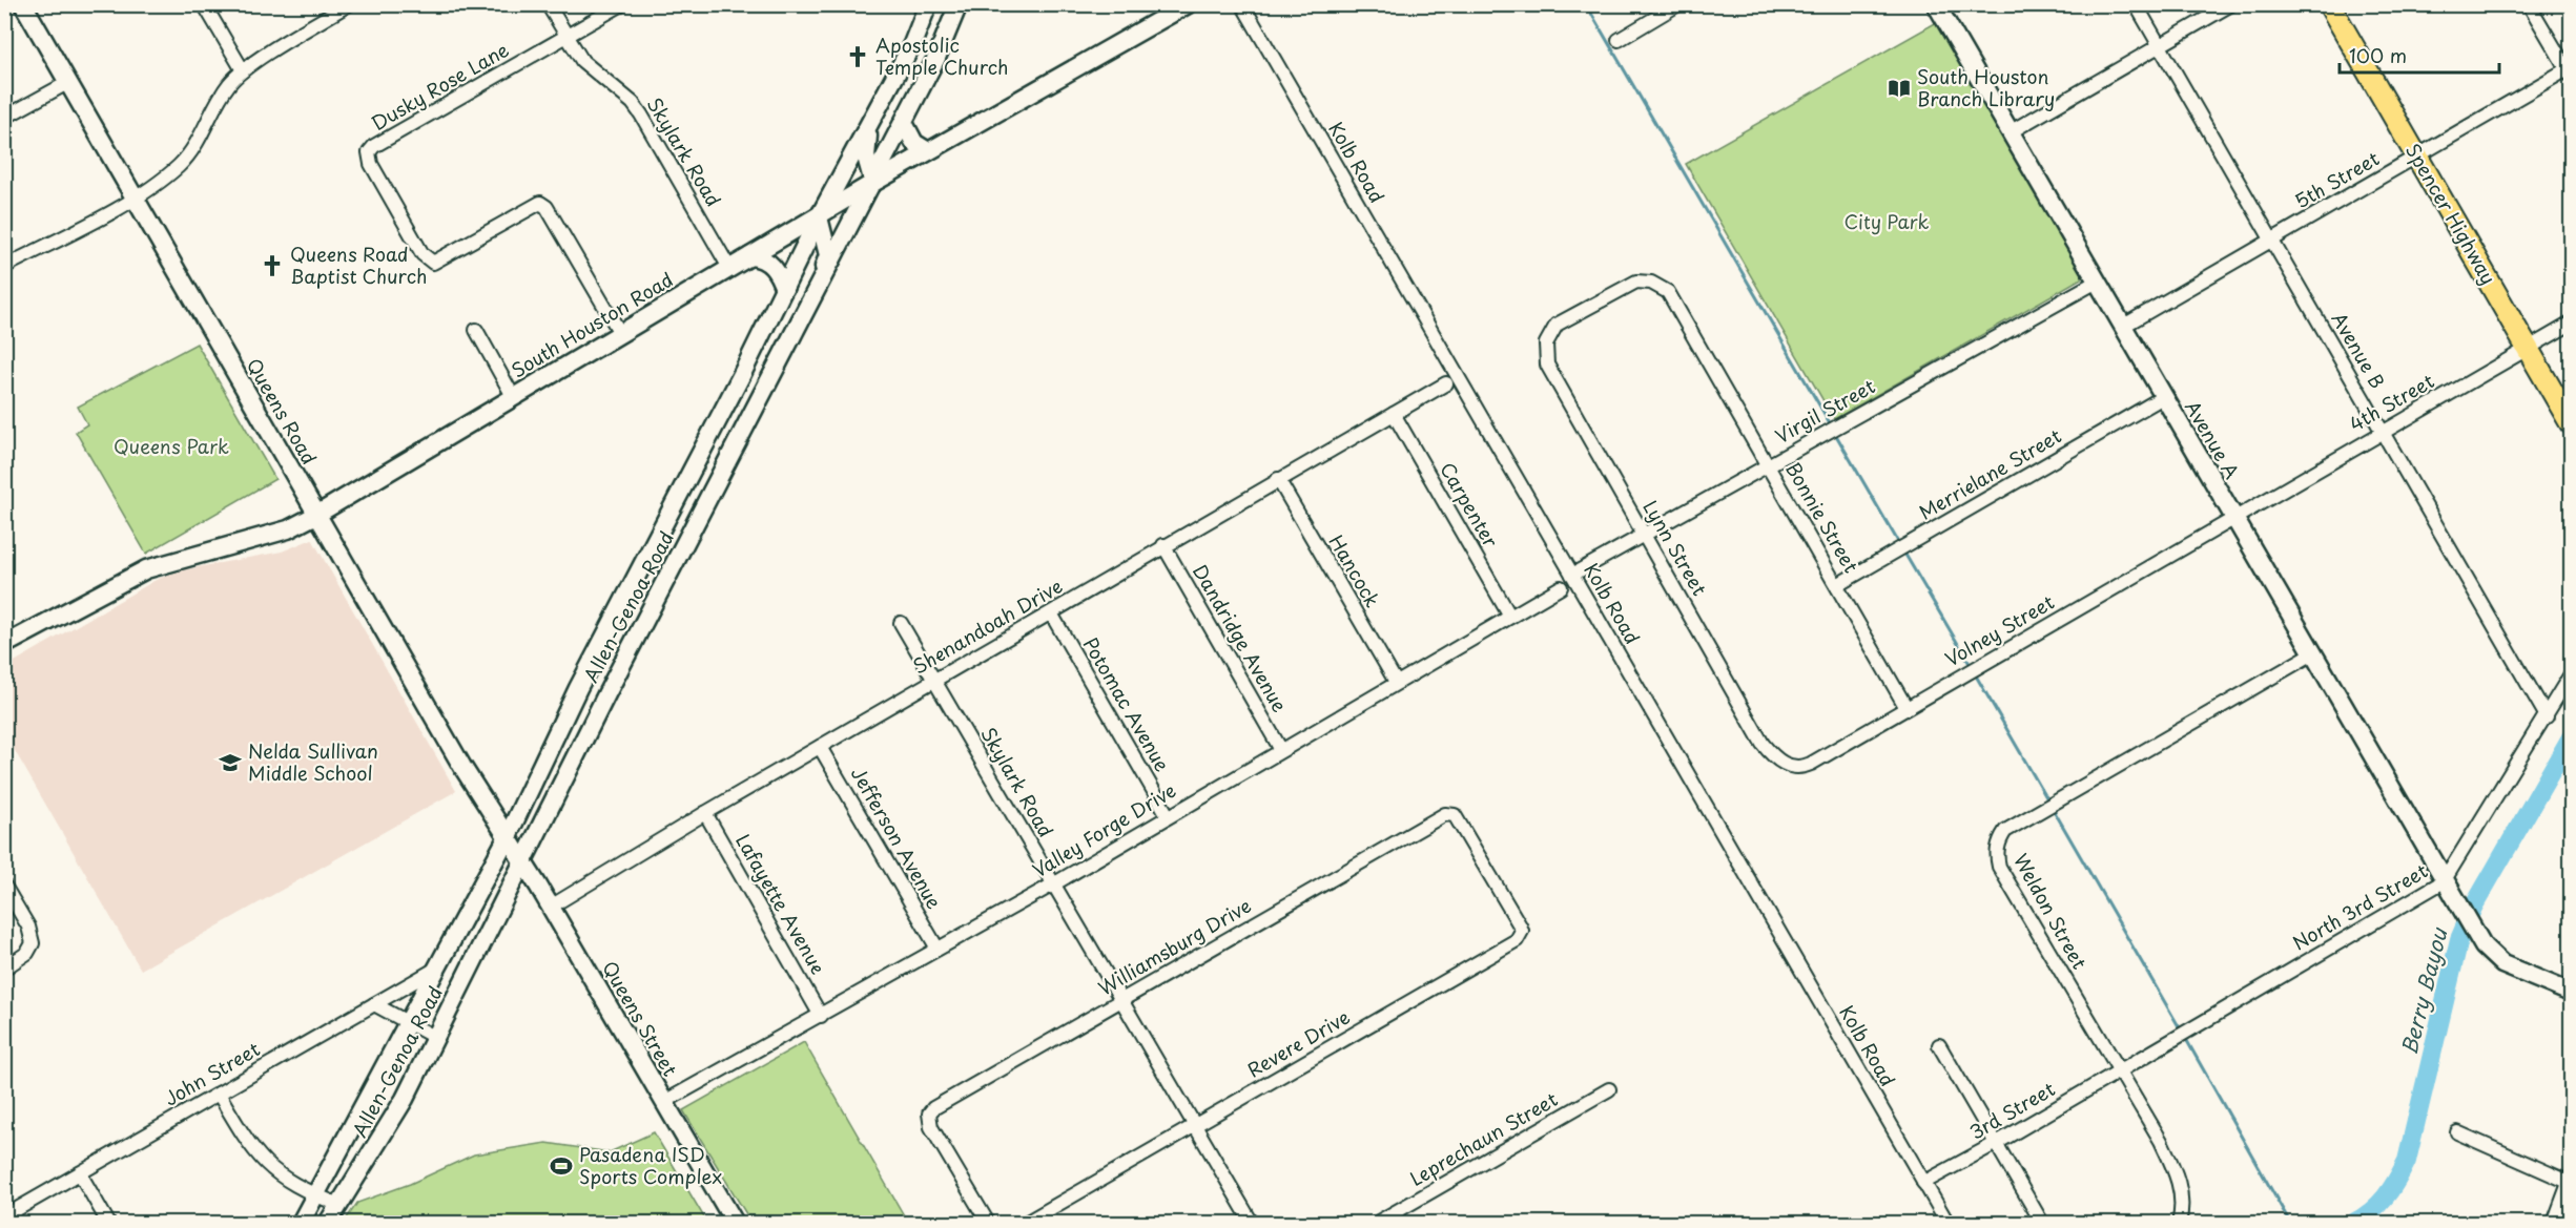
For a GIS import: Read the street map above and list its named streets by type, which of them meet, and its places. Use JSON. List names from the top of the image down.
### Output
{
  "streets": {
    "main road": ["Spencer Highway"],
    "street": [
      "Dusky Rose Lane",
      "Skylark Road",
      "Kolb Road",
      "5th Street",
      "South Houston Road",
      "Avenue B",
      "4th Street",
      "Queens Road",
      "Virgil Street",
      "Avenue A",
      "Merrielane Street",
      "Carpenter",
      "Bonnie Street",
      "Lynn Street",
      "Hancock",
      "Allen-Genoa Road",
      "Shenandoah Drive",
      "Volney Street",
      "Dandridge Avenue",
      "Potomac Avenue",
      "Valley Forge Drive",
      "Jefferson Avenue",
      "Lafayette Avenue",
      "North 3rd Street",
      "Weldon Street",
      "Williamsburg Drive",
      "Queens Street",
      "Revere Drive",
      "John Street",
      "3rd Street",
      "Leprechaun Street"
    ]
  },
  "crossings": [
    ["Dusky Rose Lane", "Skylark Road"],
    ["Dusky Rose Lane", "South Houston Road"],
    ["Skylark Road", "South Houston Road"],
    ["Skylark Road", "Shenandoah Drive"],
    ["Skylark Road", "Valley Forge Drive"],
    ["Skylark Road", "Williamsburg Drive"],
    ["Skylark Road", "Revere Drive"],
    ["Kolb Road", "Virgil Street"],
    ["Kolb Road", "3rd Street"],
    ["5th Street", "Spencer Highway"],
    ["5th Street", "Avenue B"],
    ["5th Street", "Avenue A"],
    ["Spencer Highway", "4th Street"],
    ["South Houston Road", "Queens Road"],
    ["South Houston Road", "Allen-Genoa Road"],
    ["Avenue B", "4th Street"],
    ["Avenue B", "North 3rd Street"],
    ["4th Street", "Avenue A"],
    ["4th Street", "Volney Street"],
    ["Queens Road", "Allen-Genoa Road"],
    ["Queens Road", "Queens Street"],
    ["Virgil Street", "Avenue A"],
    ["Virgil Street", "Bonnie Street"],
    ["Virgil Street", "Lynn Street"],
    ["Avenue A", "Merrielane Street"],
    ["Avenue A", "Volney Street"],
    ["Avenue A", "North 3rd Street"],
    ["Avenue A", "Weldon Street"],
    ["Merrielane Street", "Bonnie Street"],
    ["Carpenter", "Shenandoah Drive"],
    ["Carpenter", "Valley Forge Drive"],
    ["Bonnie Street", "Lynn Street"],
    ["Bonnie Street", "Volney Street"],
    ["Lynn Street", "Volney Street"],
    ["Hancock", "Shenandoah Drive"],
    ["Hancock", "Valley Forge Drive"],
    ["Allen-Genoa Road", "Queens Street"],
    ["Allen-Genoa Road", "John Street"],
    ["Shenandoah Drive", "Dandridge Avenue"],
    ["Shenandoah Drive", "Potomac Avenue"],
    ["Shenandoah Drive", "Jefferson Avenue"],
    ["Shenandoah Drive", "Lafayette Avenue"],
    ["Shenandoah Drive", "Queens Street"],
    ["Dandridge Avenue", "Valley Forge Drive"],
    ["Potomac Avenue", "Valley Forge Drive"],
    ["Valley Forge Drive", "Jefferson Avenue"],
    ["Valley Forge Drive", "Lafayette Avenue"],
    ["Valley Forge Drive", "Queens Street"],
    ["North 3rd Street", "Weldon Street"],
    ["North 3rd Street", "3rd Street"],
    ["Weldon Street", "3rd Street"],
    ["Williamsburg Drive", "Revere Drive"]
  ],
  "water": ["Berry Bayou"],
  "parks": ["City Park", "Queens Park"],
  "places": {
    "church": ["Apostolic Temple Church", "Queens Road Baptist Church"],
    "library": ["South Houston Branch Library"],
    "school or university": ["Nelda Sullivan Middle School"],
    "sports": ["Pasadena ISD Sports Complex"]
  },
  "scale_bar": "100 m"
}
